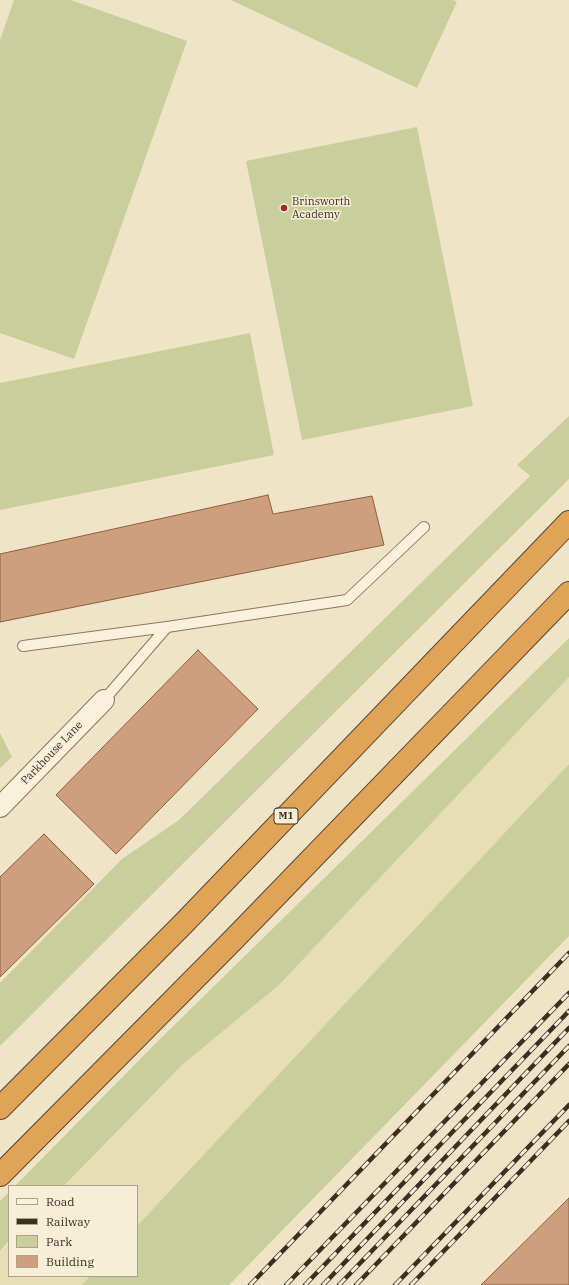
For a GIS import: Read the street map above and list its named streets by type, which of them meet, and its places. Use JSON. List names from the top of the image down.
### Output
{
  "streets": {
    "highway": ["M1"],
    "street": ["Parkhouse Lane"]
  },
  "places": ["Brinsworth Academy"],
  "legend": [
    "Road",
    "Railway",
    "Park",
    "Building"
  ]
}
